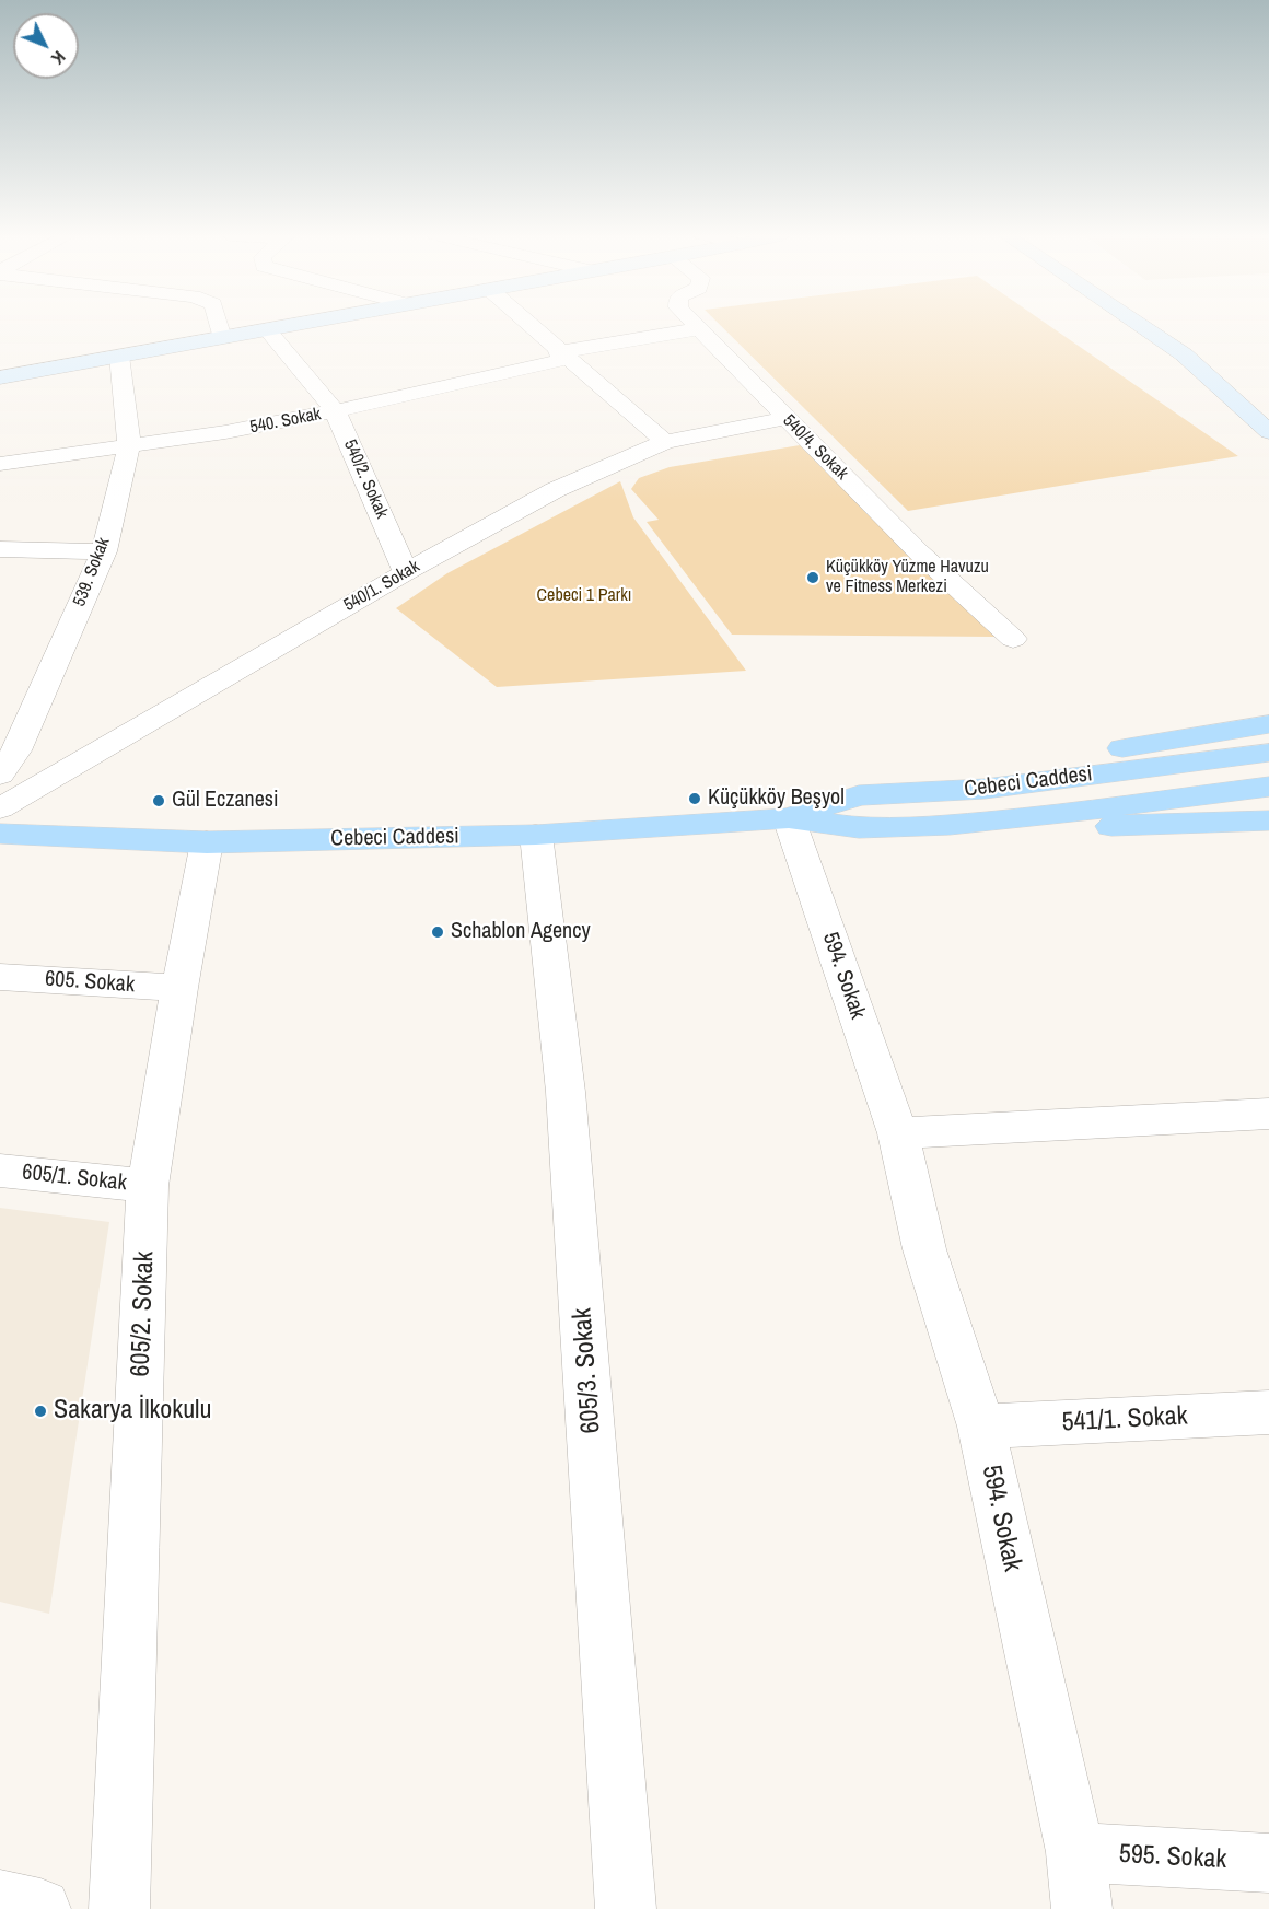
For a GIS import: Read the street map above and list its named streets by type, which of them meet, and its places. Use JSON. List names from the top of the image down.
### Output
{
  "streets": {
    "main road": ["Cebeci Caddesi"],
    "street": [
      "540. Sokak",
      "540/4. Sokak",
      "540/2. Sokak",
      "539. Sokak",
      "540/1. Sokak",
      "594. Sokak",
      "605. Sokak",
      "605/1. Sokak",
      "605/2. Sokak",
      "605/3. Sokak",
      "541/1. Sokak",
      "595. Sokak"
    ]
  },
  "crossings": [
    ["540. Sokak", "540/4. Sokak"],
    ["540. Sokak", "540/2. Sokak"],
    ["540. Sokak", "539. Sokak"],
    ["540/4. Sokak", "540/1. Sokak"],
    ["540/2. Sokak", "540/1. Sokak"],
    ["Cebeci Caddesi", "594. Sokak"],
    ["Cebeci Caddesi", "605/2. Sokak"],
    ["Cebeci Caddesi", "605/3. Sokak"],
    ["594. Sokak", "541/1. Sokak"],
    ["594. Sokak", "595. Sokak"],
    ["605. Sokak", "605/2. Sokak"],
    ["605/1. Sokak", "605/2. Sokak"]
  ],
  "parks": ["Cebeci 1 Parkı"],
  "places": [
    "Küçükköy Yüzme Havuzu ve Fitness Merkezi",
    "Küçükköy Beşyol",
    "Gül Eczanesi",
    "Schablon Agency",
    "Sakarya İlkokulu"
  ],
  "north": "bottom right"
}
